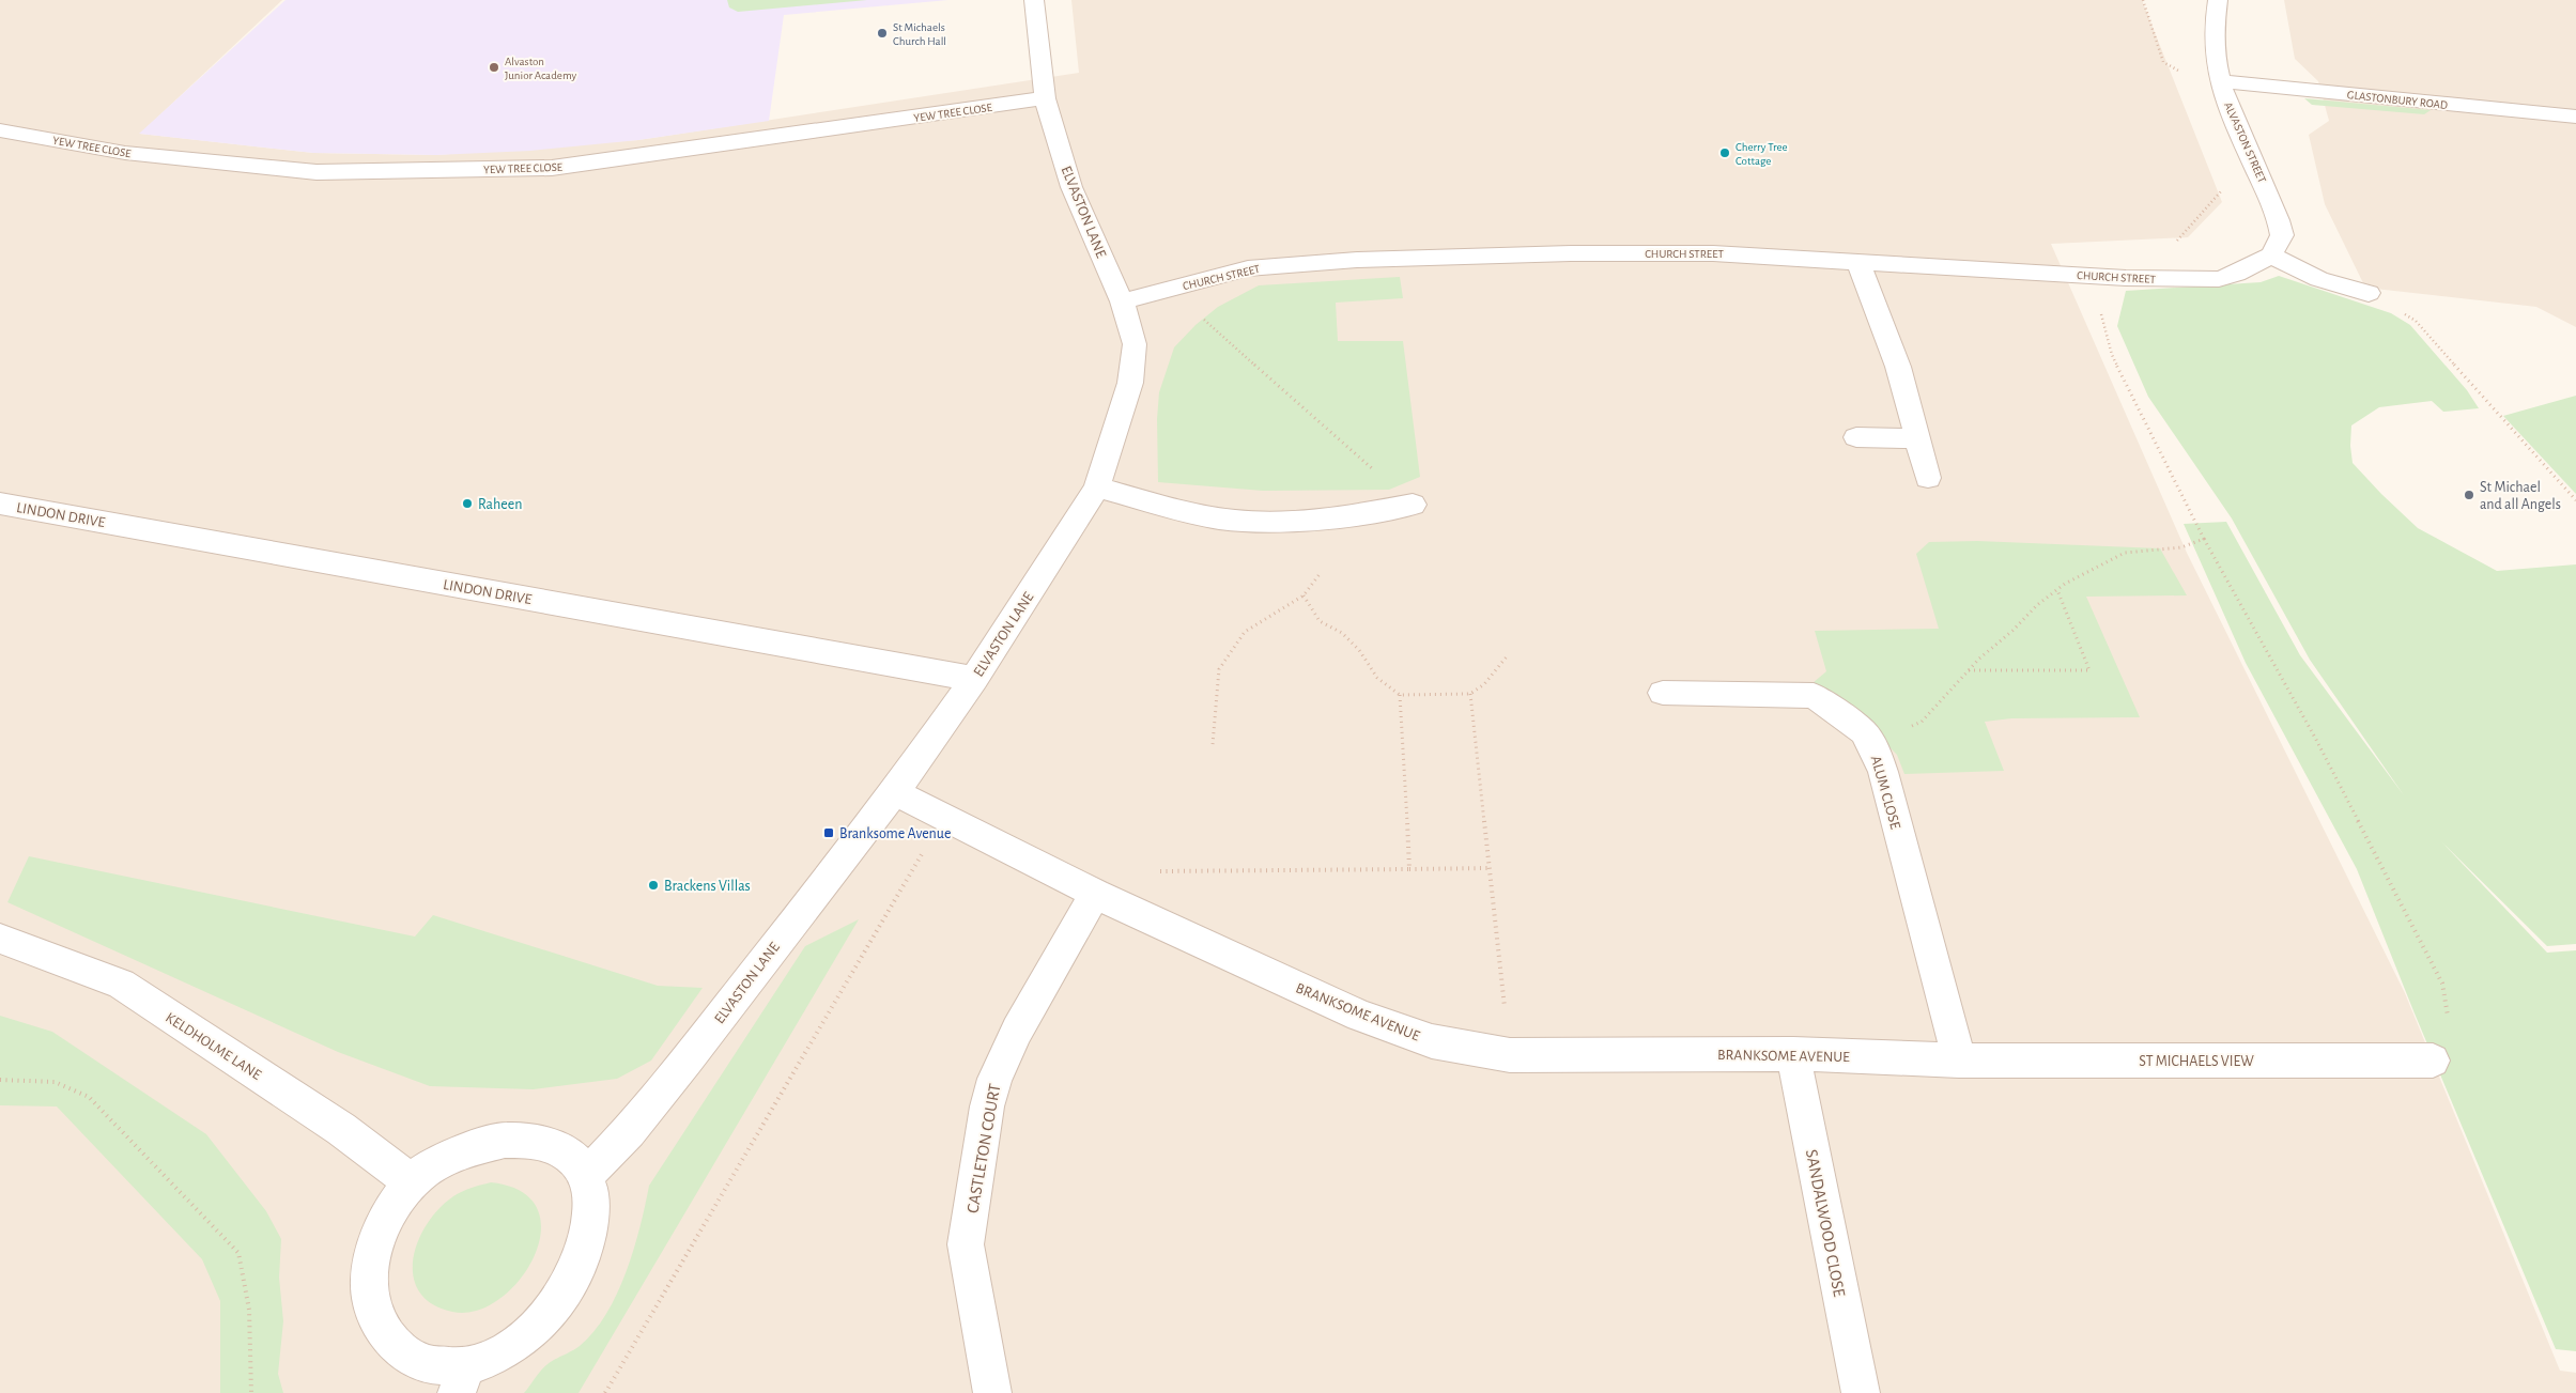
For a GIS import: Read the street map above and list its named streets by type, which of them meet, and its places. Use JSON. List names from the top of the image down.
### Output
{
  "streets": {
    "street": [
      "GLASTONBURY ROAD",
      "YEW TREE CLOSE",
      "ALVASTON STREET",
      "ELVASTON LANE",
      "CHURCH STREET",
      "LINDON DRIVE",
      "ALUM CLOSE",
      "BRANKSOME AVENUE",
      "KELDHOLME LANE",
      "ST MICHAELS VIEW",
      "CASTLETON COURT",
      "SANDALWOOD CLOSE"
    ]
  },
  "crossings": [
    ["GLASTONBURY ROAD", "ALVASTON STREET"],
    ["YEW TREE CLOSE", "ELVASTON LANE"],
    ["ALVASTON STREET", "CHURCH STREET"],
    ["ELVASTON LANE", "CHURCH STREET"],
    ["ELVASTON LANE", "LINDON DRIVE"],
    ["ELVASTON LANE", "BRANKSOME AVENUE"],
    ["ALUM CLOSE", "BRANKSOME AVENUE"],
    ["ALUM CLOSE", "ST MICHAELS VIEW"],
    ["BRANKSOME AVENUE", "ST MICHAELS VIEW"],
    ["BRANKSOME AVENUE", "CASTLETON COURT"],
    ["BRANKSOME AVENUE", "SANDALWOOD CLOSE"]
  ],
  "places": {
    "other": [
      "St Michaels Church Hall",
      "Alvaston Junior Academy",
      "Cherry Tree Cottage",
      "St Michael and all Angels",
      "Raheen",
      "Brackens Villas"
    ],
    "transit": ["Branksome Avenue"]
  }
}
